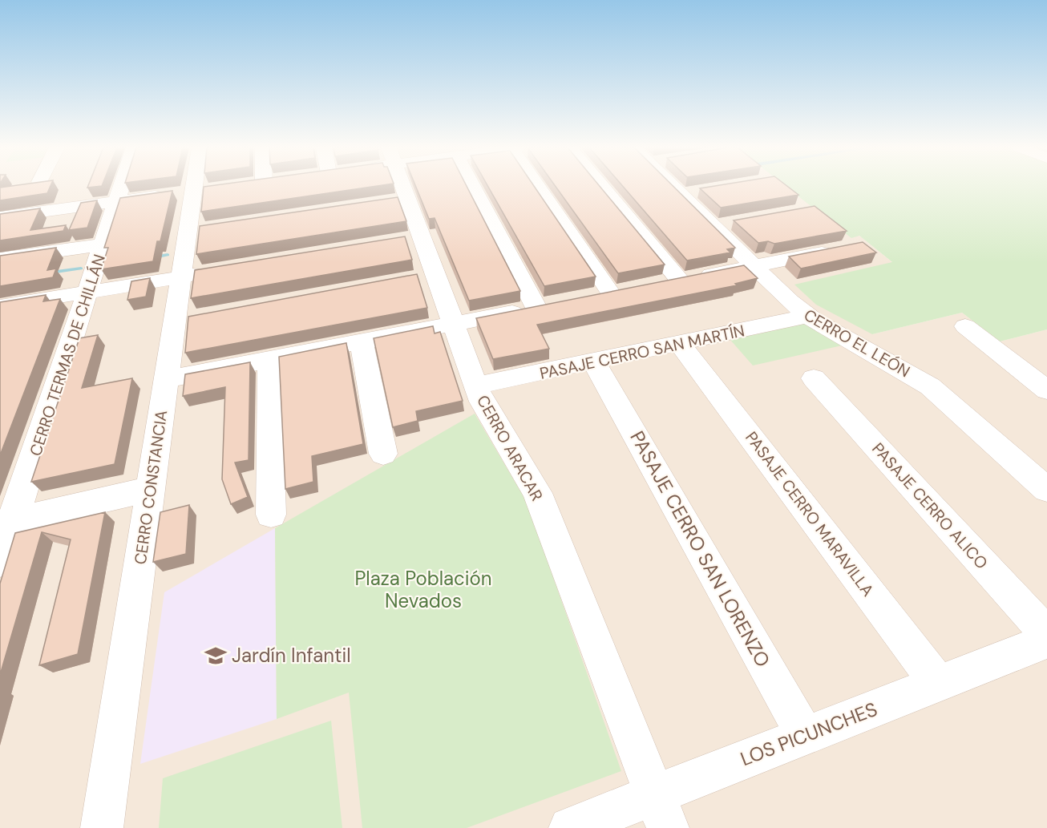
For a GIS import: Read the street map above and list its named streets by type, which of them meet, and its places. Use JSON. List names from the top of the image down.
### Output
{
  "streets": {
    "street": [
      "CERRO EL LEÓN",
      "PASAJE CERRO SAN MARTÍN",
      "CERRO TERMAS DE CHILLÁN",
      "CERRO ARACAR",
      "CERRO CONSTANCIA",
      "PASAJE CERRO ALICO",
      "PASAJE CERRO MARAVILLA",
      "PASAJE CERRO SAN LORENZO",
      "LOS PICUNCHES"
    ]
  },
  "crossings": [
    ["CERRO EL LEÓN", "PASAJE CERRO SAN MARTÍN"],
    ["PASAJE CERRO SAN MARTÍN", "CERRO ARACAR"],
    ["PASAJE CERRO SAN MARTÍN", "PASAJE CERRO MARAVILLA"],
    ["PASAJE CERRO SAN MARTÍN", "PASAJE CERRO SAN LORENZO"],
    ["CERRO ARACAR", "LOS PICUNCHES"],
    ["PASAJE CERRO MARAVILLA", "LOS PICUNCHES"],
    ["PASAJE CERRO SAN LORENZO", "LOS PICUNCHES"]
  ],
  "parks": ["Plaza Población Nevados"],
  "places": {
    "school or university": ["Jardín Infantil"]
  }
}
